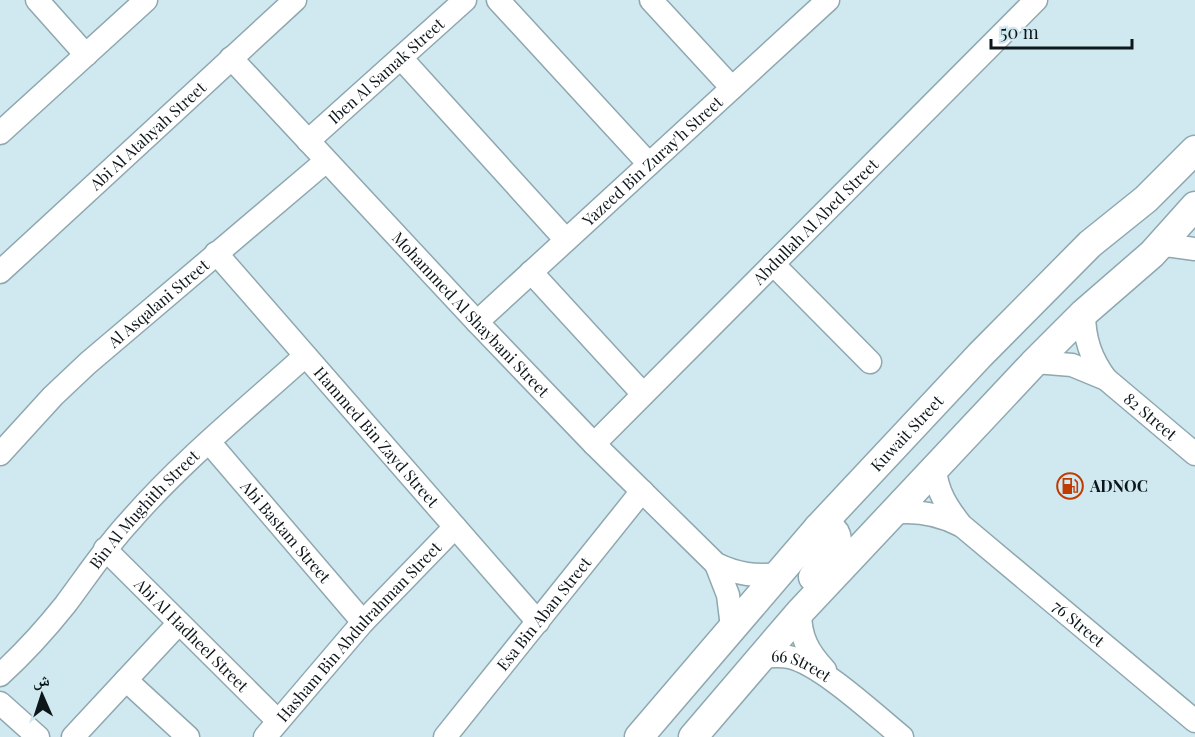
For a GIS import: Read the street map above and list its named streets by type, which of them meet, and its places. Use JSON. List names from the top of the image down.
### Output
{
  "streets": {
    "main road": ["Kuwait Street"],
    "street": [
      "Iben Al Samak Street",
      "Abi Al Atahyah Street",
      "Yazeed Bin Zuray'h Street",
      "Abdullah Al Abed Street",
      "Al Asqalani Street",
      "Mohammed Al Shaybani Street",
      "82 Street",
      "Hammed Bin Zayd Street",
      "Bin Al Mughith Street",
      "Abi Bastam Street",
      "Esa Bin Aban Street",
      "76 Street",
      "Hasham Bin Abdulrahman Street",
      "Abi Al Hadheel Street",
      "66 Street"
    ]
  },
  "crossings": [
    ["Iben Al Samak Street", "Mohammed Al Shaybani Street"],
    ["Abi Al Atahyah Street", "Mohammed Al Shaybani Street"],
    ["Yazeed Bin Zuray'h Street", "Mohammed Al Shaybani Street"],
    ["Abdullah Al Abed Street", "Mohammed Al Shaybani Street"],
    ["Al Asqalani Street", "Mohammed Al Shaybani Street"],
    ["Al Asqalani Street", "Hammed Bin Zayd Street"],
    ["Mohammed Al Shaybani Street", "Kuwait Street"],
    ["Mohammed Al Shaybani Street", "Esa Bin Aban Street"],
    ["Hammed Bin Zayd Street", "Bin Al Mughith Street"],
    ["Hammed Bin Zayd Street", "Esa Bin Aban Street"],
    ["Hammed Bin Zayd Street", "Hasham Bin Abdulrahman Street"],
    ["Bin Al Mughith Street", "Abi Bastam Street"],
    ["Bin Al Mughith Street", "Abi Al Hadheel Street"],
    ["Abi Bastam Street", "Hasham Bin Abdulrahman Street"],
    ["Hasham Bin Abdulrahman Street", "Abi Al Hadheel Street"]
  ],
  "places": {
    "fuel station": ["ADNOC"]
  },
  "scale_bar": "50 m",
  "north": "top"
}
